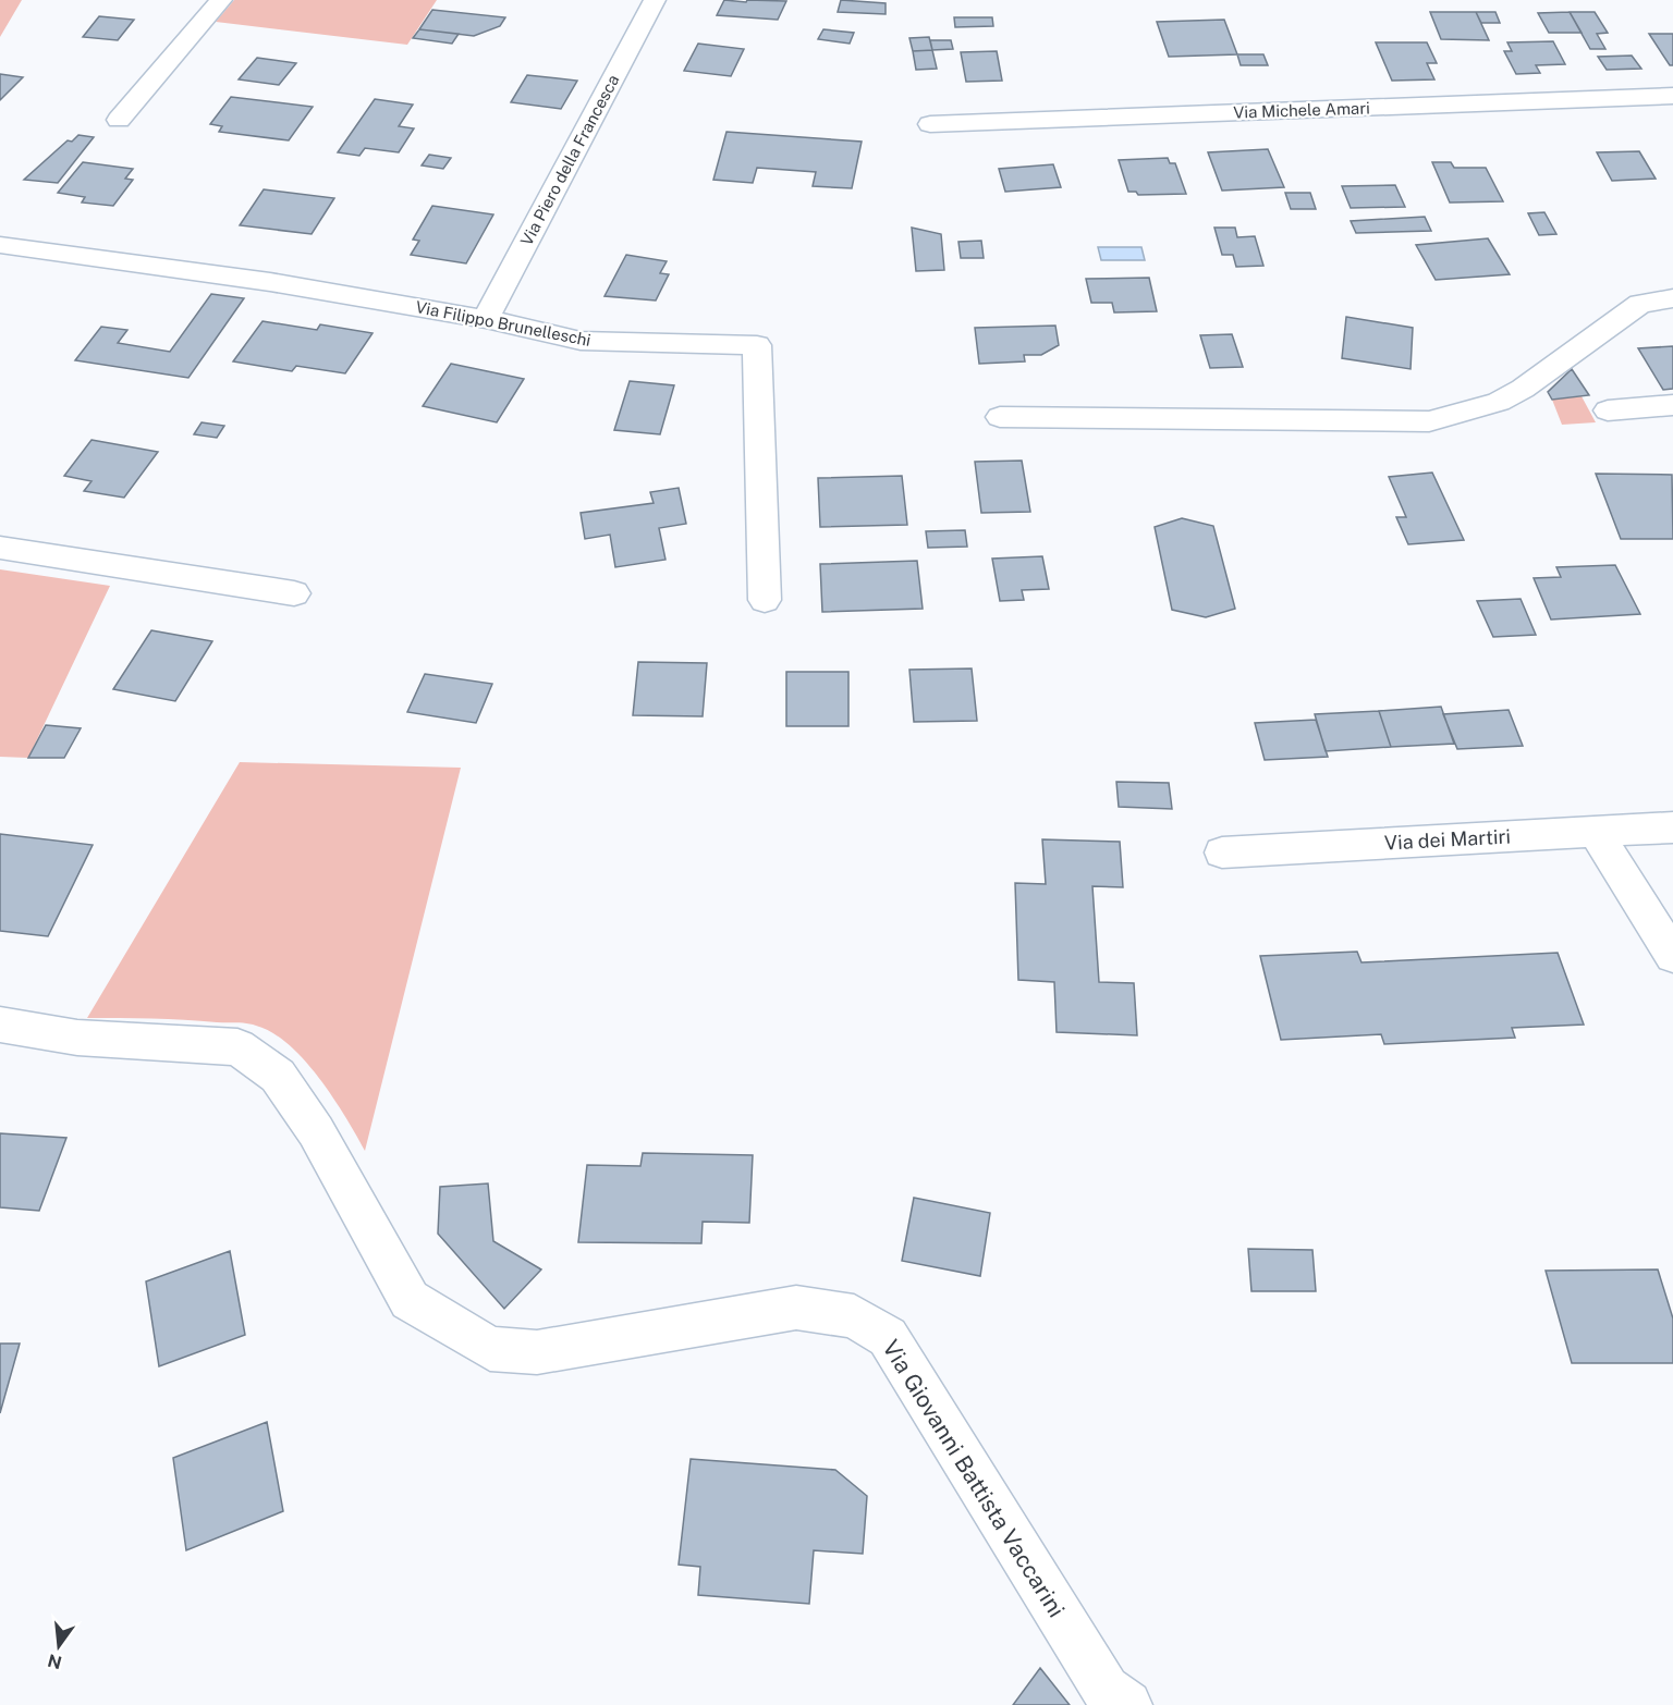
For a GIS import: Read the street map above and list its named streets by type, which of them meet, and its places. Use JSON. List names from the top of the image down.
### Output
{
  "streets": {
    "street": [
      "Via Michele Amari",
      "Via Piero della Francesca",
      "Via Filippo Brunelleschi",
      "Via dei Martiri",
      "Via Giovanni Battista Vaccarini"
    ]
  },
  "crossings": [
    ["Via Piero della Francesca", "Via Filippo Brunelleschi"]
  ],
  "north": "bottom"
}
